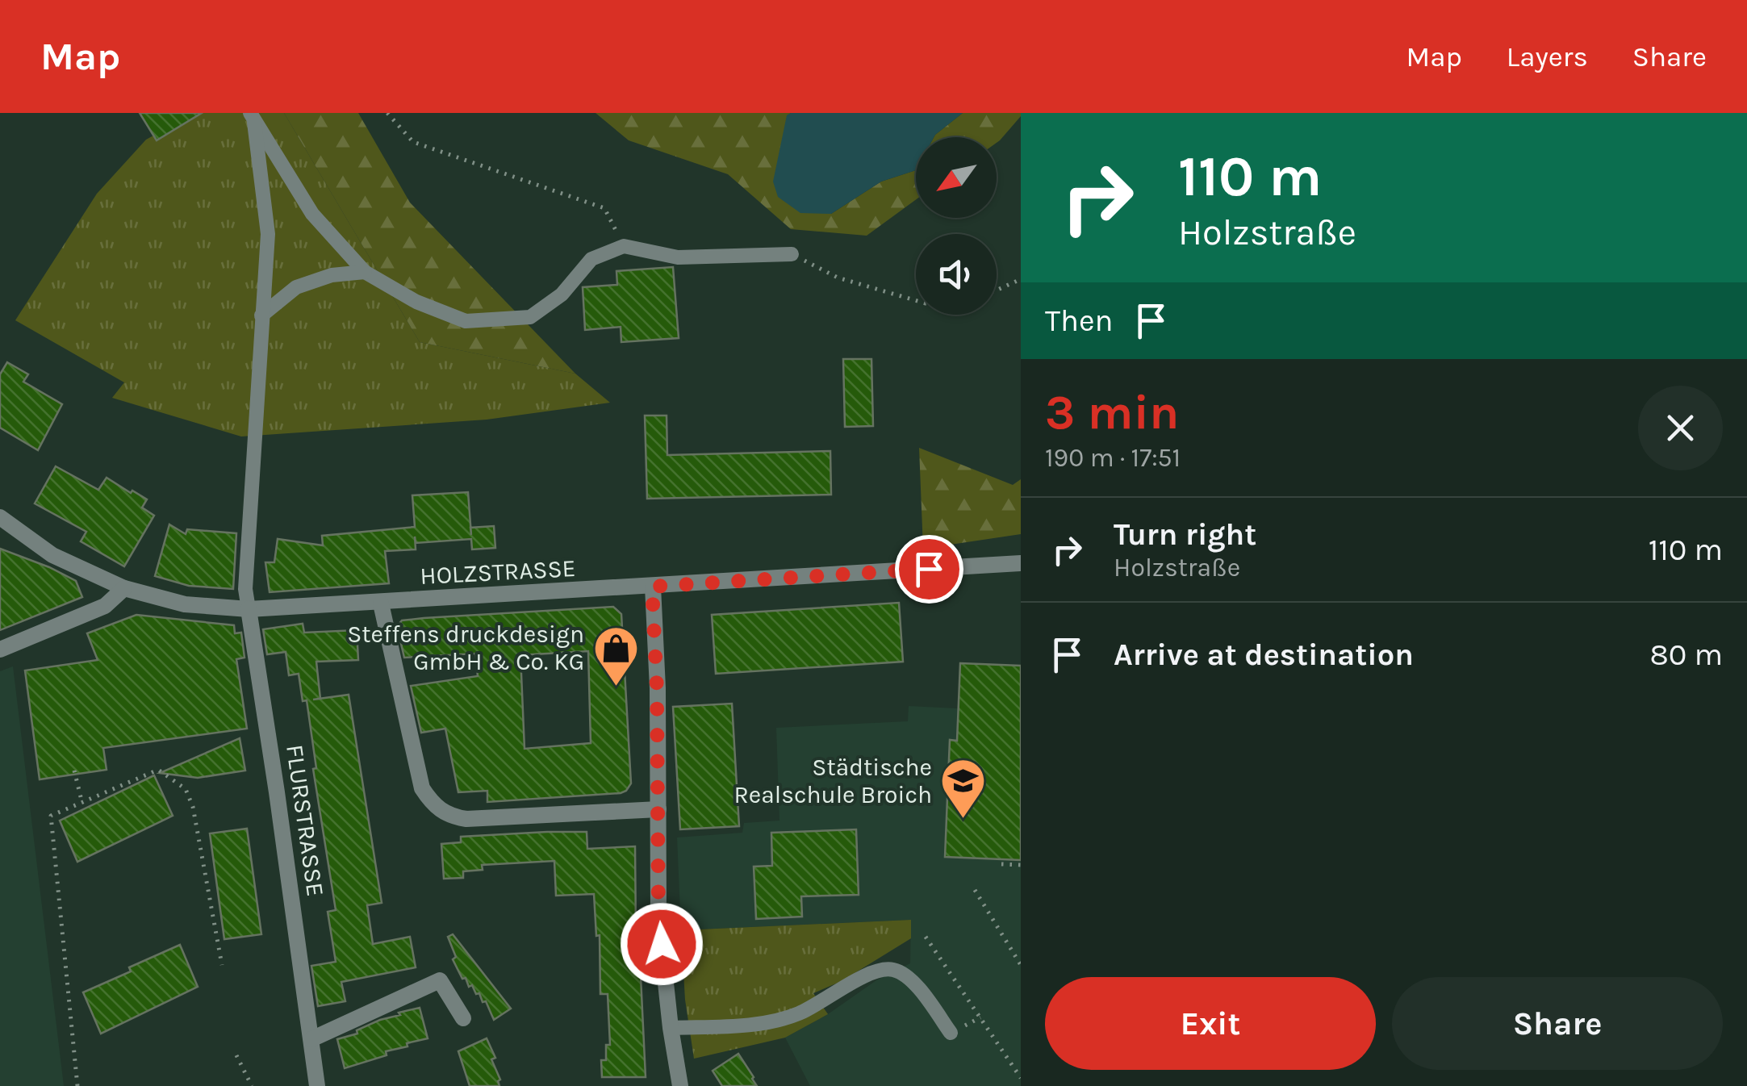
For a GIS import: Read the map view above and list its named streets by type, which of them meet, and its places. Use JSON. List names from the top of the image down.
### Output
{
  "streets": {
    "street": ["HOLZSTRASSE", "FLURSTRASSE"]
  },
  "crossings": [
    ["HOLZSTRASSE", "FLURSTRASSE"]
  ],
  "places": {
    "shop": ["Steffens druckdesign GmbH & Co. KG"],
    "school or university": ["Städtische Realschule Broich"]
  },
  "north": "bottom left",
  "page": {
    "header": "Map",
    "nav": ["Map", "Layers", "Share"],
    "turn": ["110 m", "Holzstraße"],
    "then": "Then",
    "heading": ["3 min", "190 m · 17:51"],
    "list": [
      {
        "name": "Turn right",
        "note": "Holzstraße",
        "value": "110 m"
      },
      {
        "name": "Arrive at destination",
        "value": "80 m"
      }
    ],
    "buttons": ["Exit", "Share"]
  }
}
